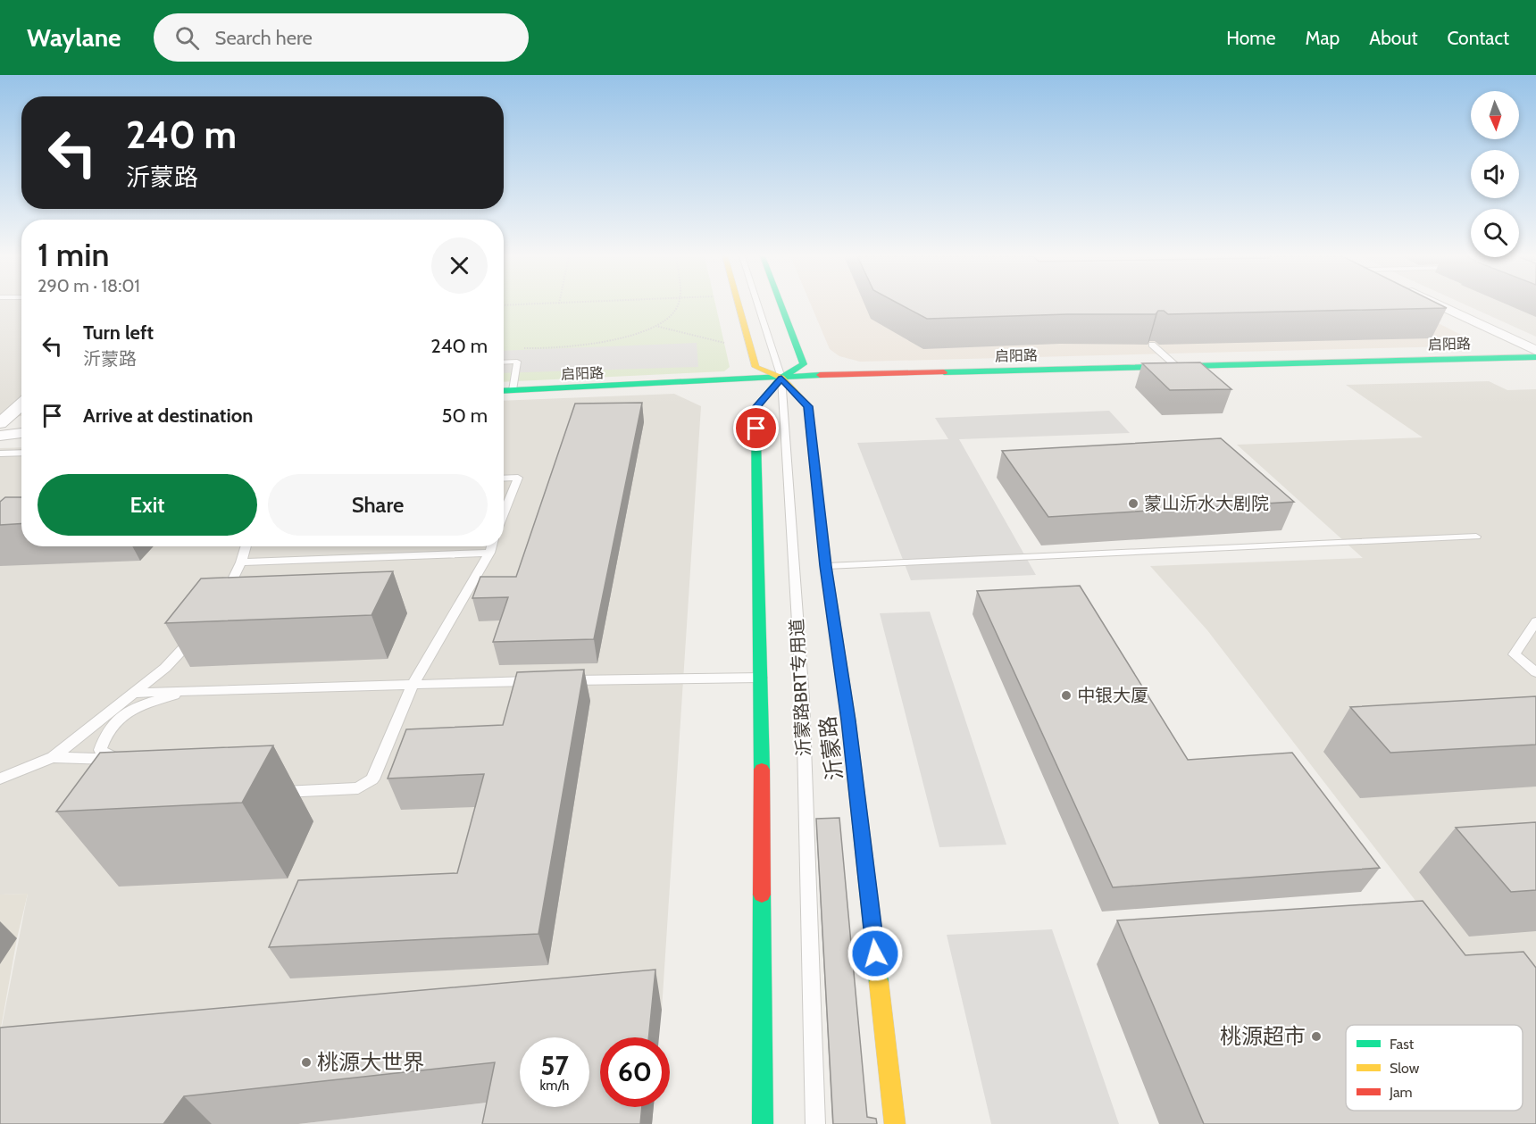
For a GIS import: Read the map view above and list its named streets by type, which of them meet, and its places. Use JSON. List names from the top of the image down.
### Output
{
  "streets": {
    "main road": ["启阳路", "沂蒙路"],
    "lane": ["沂蒙路BRT专用道"]
  },
  "crossings": [
    ["启阳路", "沂蒙路BRT专用道"],
    ["启阳路", "沂蒙路"],
    ["沂蒙路BRT专用道", "沂蒙路"]
  ],
  "places": [
    "蒙山沂水大剧院",
    "中银大厦",
    "桃源超市",
    "桃源大世界"
  ],
  "legend": ["Fast", "Slow", "Jam"],
  "north": "bottom",
  "page": {
    "header": "Waylane",
    "search": "Search here",
    "nav": [
      "Home",
      "Map",
      "About",
      "Contact"
    ],
    "turn": ["240 m", "沂蒙路"],
    "heading": ["1 min", "290 m · 18:01"],
    "list": [
      {
        "name": "Turn left",
        "note": "沂蒙路",
        "value": "240 m"
      },
      {
        "name": "Arrive at destination",
        "value": "50 m"
      }
    ],
    "buttons": ["Exit", "Share"],
    "speed": "57 km/h",
    "limit": "60"
  }
}
